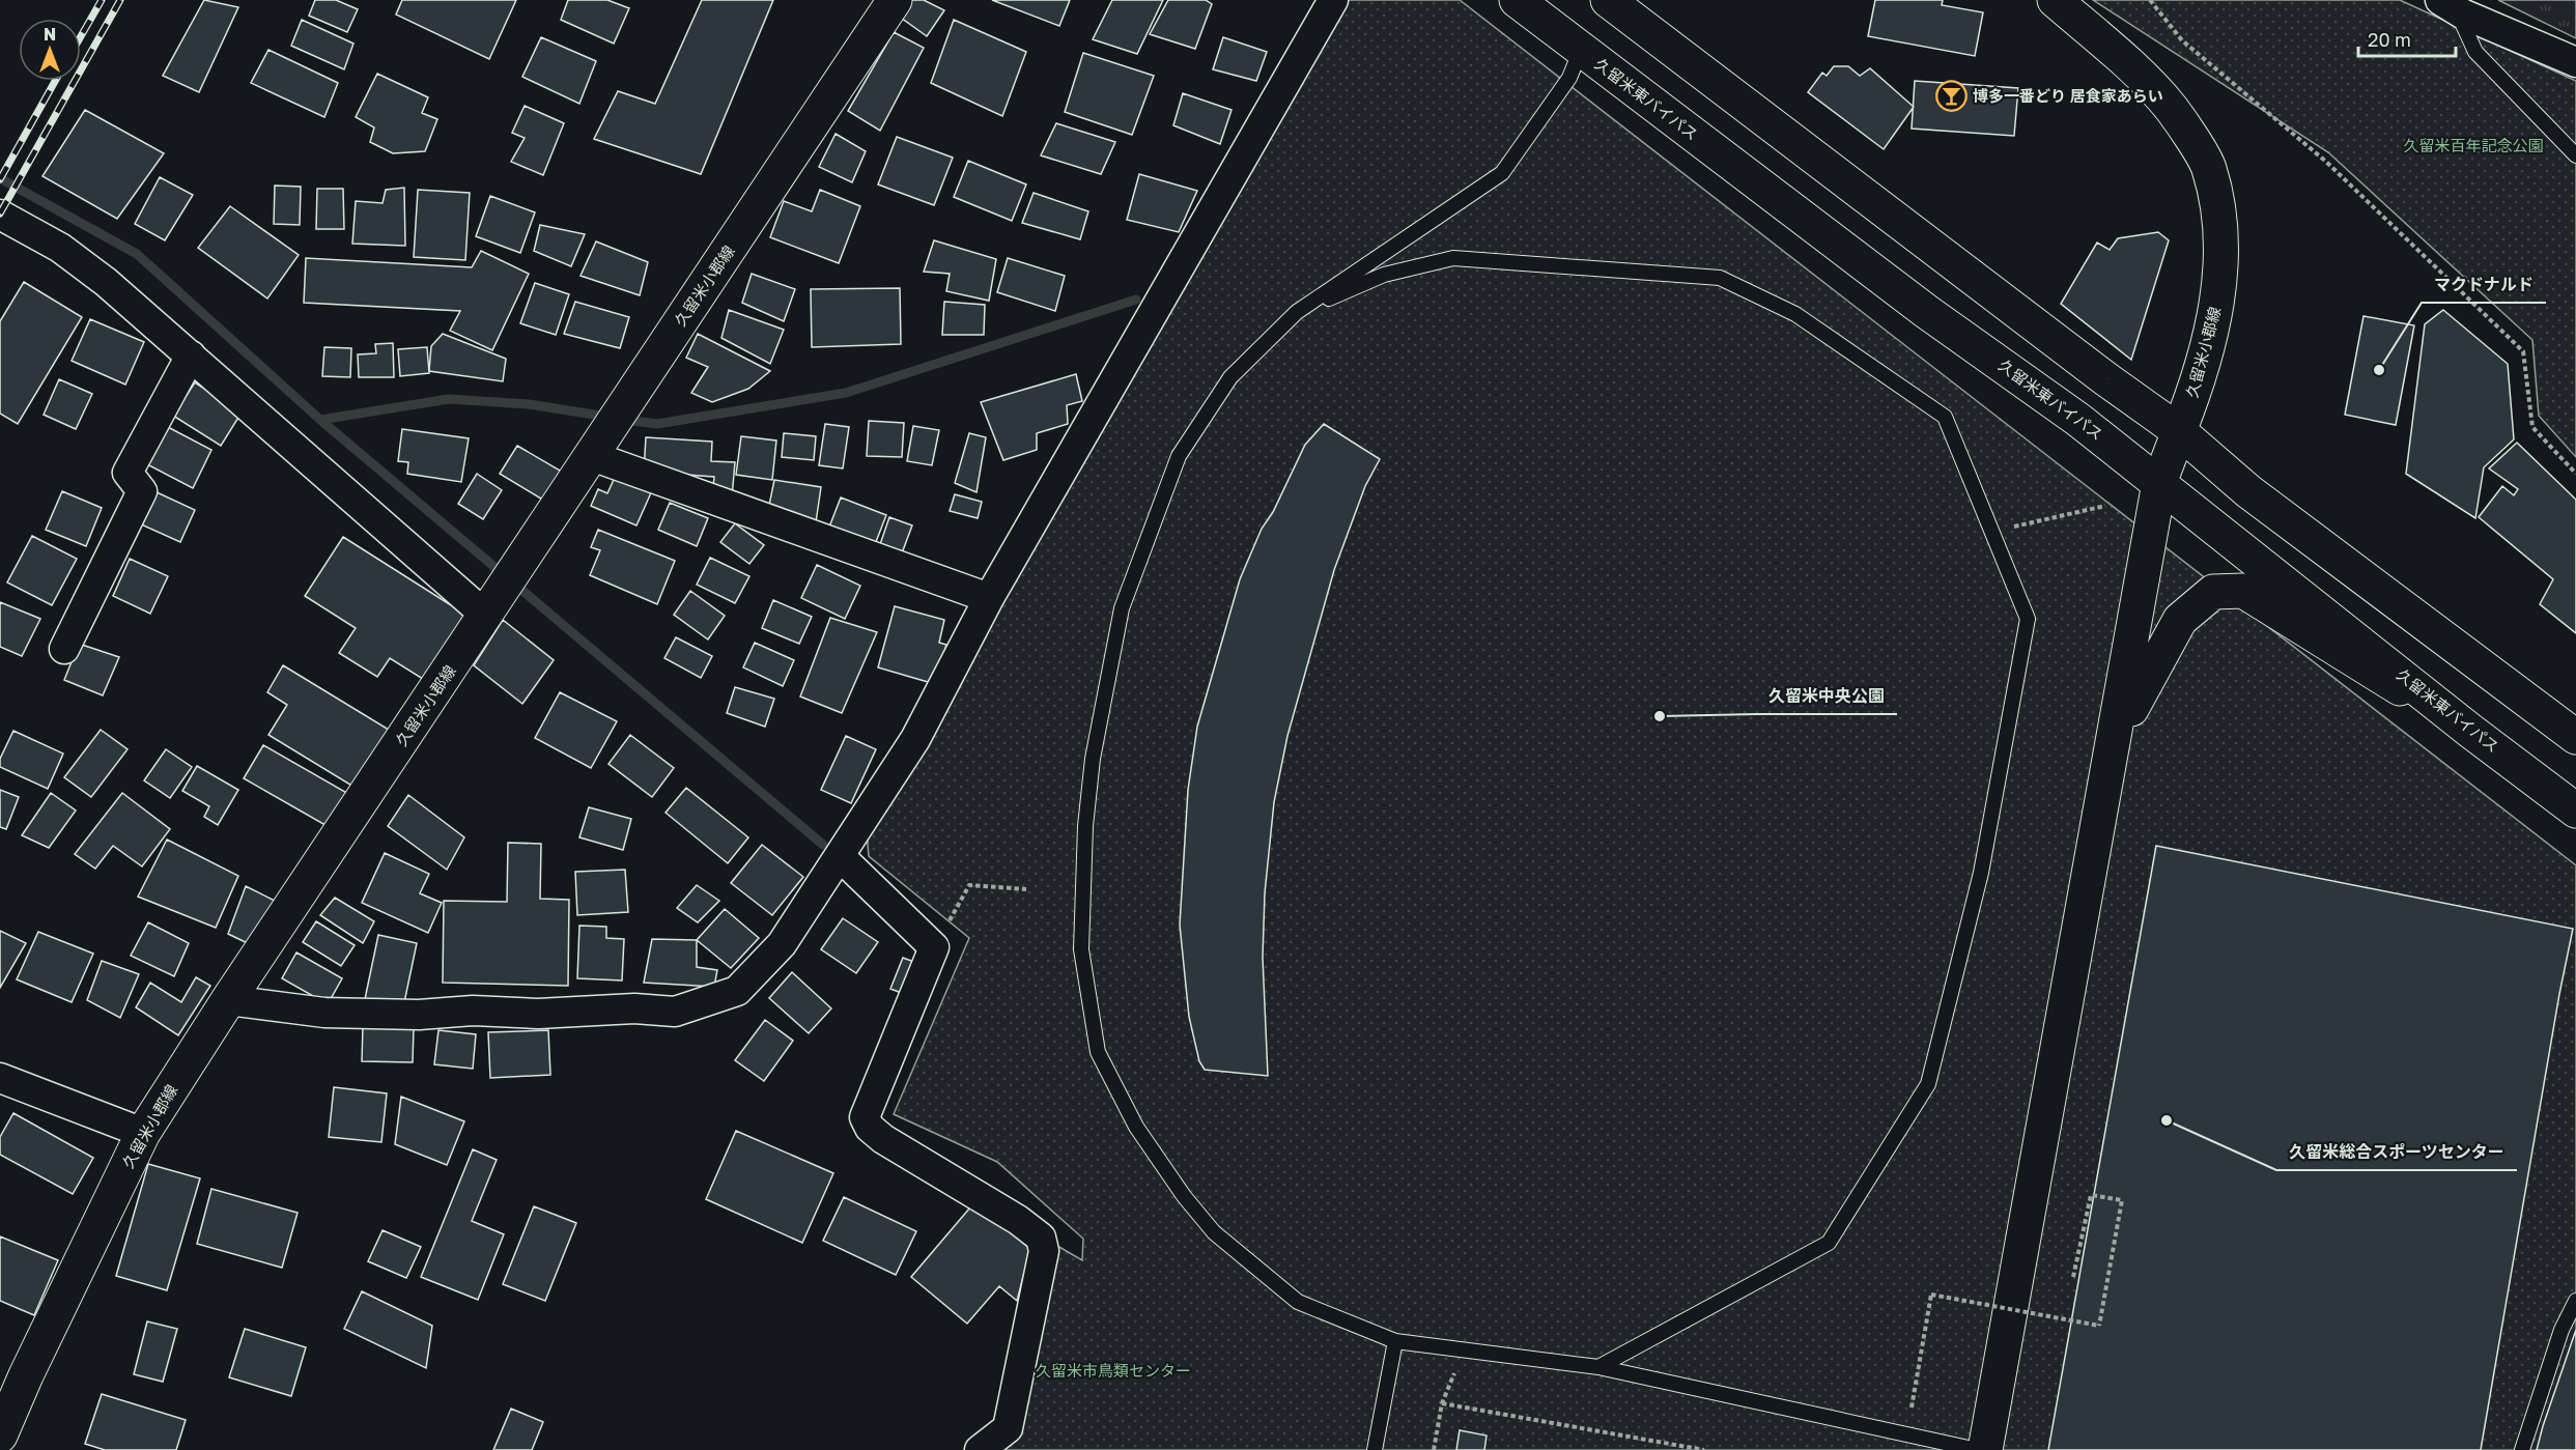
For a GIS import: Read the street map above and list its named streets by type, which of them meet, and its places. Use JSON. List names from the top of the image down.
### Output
{
  "streets": {
    "main road": ["久留米東バイパス", "久留米小郡線"]
  },
  "crossings": [
    ["久留米東バイパス", "久留米小郡線"]
  ],
  "parks": ["久留米百年記念公園", "久留米市鳥類センター"],
  "places": {
    "bar": ["博多一番どり 居食家あらい"],
    "other": ["マクドナルド", "久留米中央公園", "久留米総合スポーツセンター"]
  },
  "scale_bar": "20 m",
  "north": "top"
}
